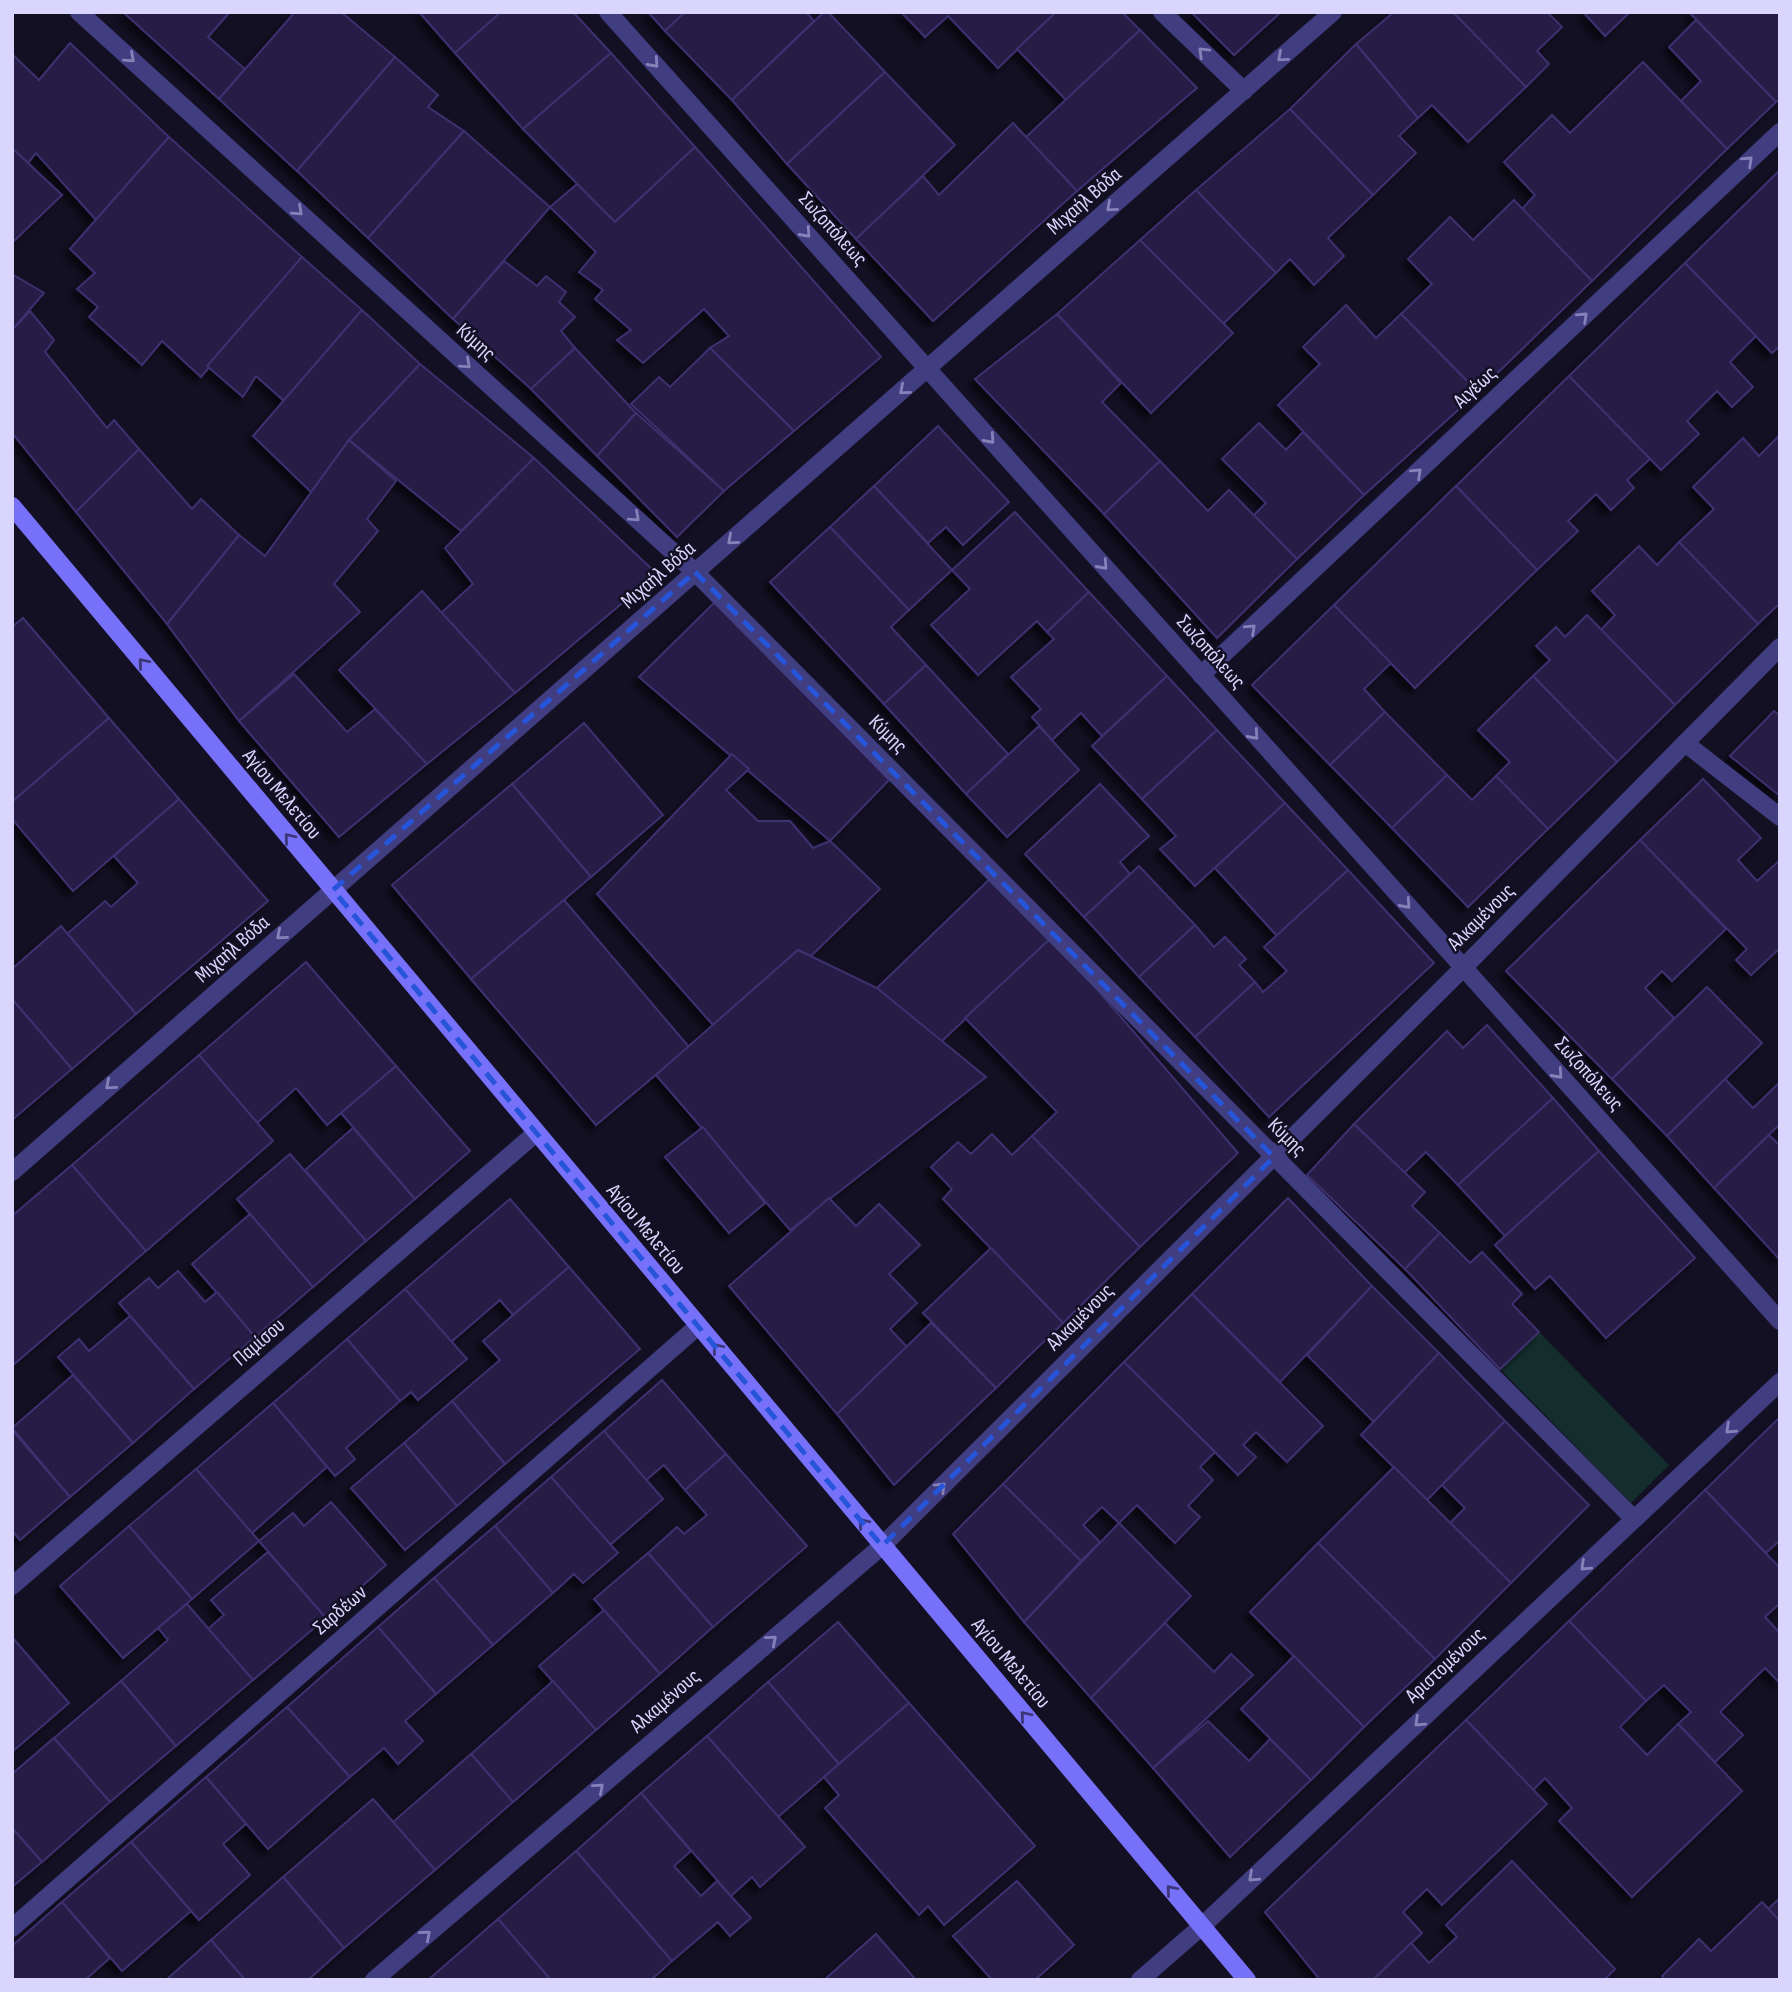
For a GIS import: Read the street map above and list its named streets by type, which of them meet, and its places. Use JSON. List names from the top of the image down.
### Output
{
  "streets": {
    "main road": ["Αγίου Μελετίου"],
    "street": [
      "Μιχαήλ Βόδα",
      "Σωζοπόλεως",
      "Κύμης",
      "Αιγέως",
      "Αλκαμένους",
      "Παμίσου",
      "Σαρδέων",
      "Αριστομένους"
    ]
  },
  "crossings": [
    ["Μιχαήλ Βόδα", "Σωζοπόλεως"],
    ["Μιχαήλ Βόδα", "Κύμης"],
    ["Μιχαήλ Βόδα", "Αγίου Μελετίου"],
    ["Σωζοπόλεως", "Αιγέως"],
    ["Σωζοπόλεως", "Αλκαμένους"],
    ["Κύμης", "Αλκαμένους"],
    ["Κύμης", "Αριστομένους"],
    ["Αγίου Μελετίου", "Αλκαμένους"],
    ["Αγίου Μελετίου", "Παμίσου"],
    ["Αγίου Μελετίου", "Σαρδέων"],
    ["Αγίου Μελετίου", "Αριστομένους"]
  ],
  "one_way": [
    "Μιχαήλ Βόδα",
    "Σωζοπόλεως",
    "Κύμης",
    "Αιγέως",
    "Αγίου Μελετίου",
    "Αλκαμένους",
    "Αριστομένους"
  ]
}
